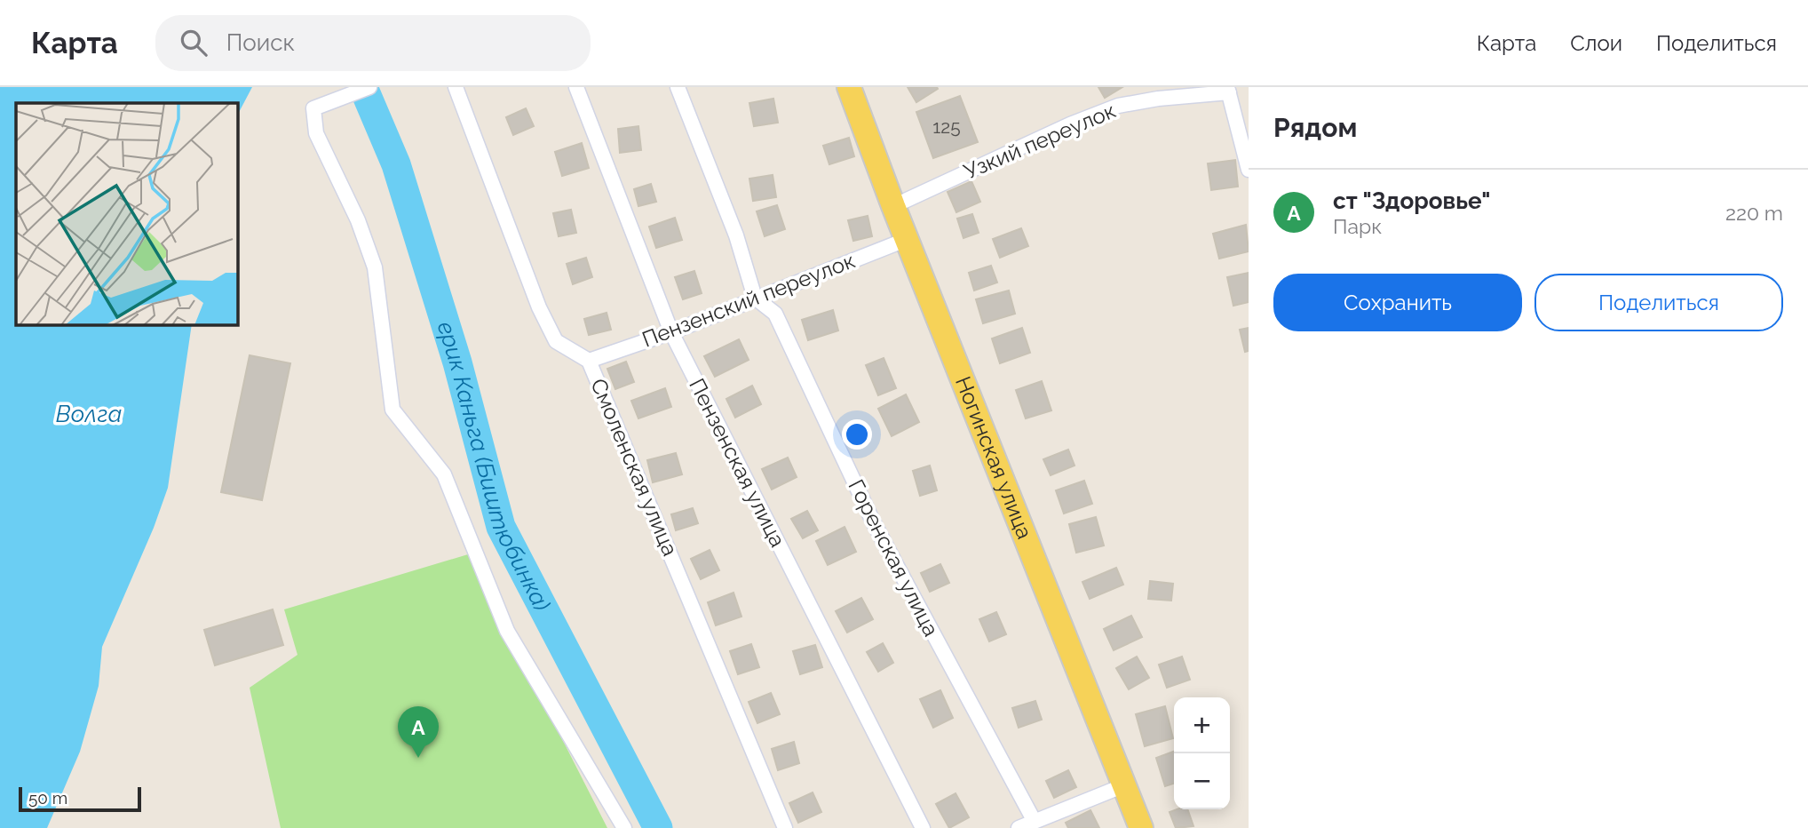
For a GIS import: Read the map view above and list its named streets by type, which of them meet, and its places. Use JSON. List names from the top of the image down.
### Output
{
  "streets": {
    "main road": ["Ногинская улица"],
    "street": [
      "Узкий переулок",
      "Пензенский переулок",
      "Пензенская улица",
      "Смоленская улица",
      "Горенская улица"
    ]
  },
  "crossings": [
    ["Узкий переулок", "Ногинская улица"],
    ["Пензенский переулок", "Ногинская улица"],
    ["Пензенский переулок", "Пензенская улица"],
    ["Пензенский переулок", "Смоленская улица"],
    ["Пензенский переулок", "Горенская улица"]
  ],
  "water": ["Волга", "ерик Каньга (Биштюбинка)"],
  "house_numbers": ["125"],
  "scale_bar": "50 m",
  "page": {
    "header": "Карта",
    "search": "Поиск",
    "nav": ["Карта", "Слои", "Поделиться"],
    "heading": "Рядом",
    "list": [
      {
        "mark": "A",
        "name": "ст \"Здоровье\"",
        "note": "Парк",
        "value": "220 m"
      }
    ],
    "buttons": ["Сохранить", "Поделиться"],
    "map_buttons": ["+", "−"],
    "pins": "A",
    "scale": "50 m"
  }
}
